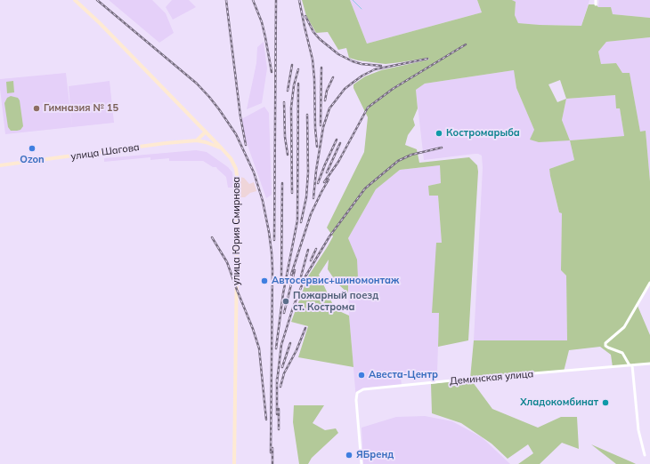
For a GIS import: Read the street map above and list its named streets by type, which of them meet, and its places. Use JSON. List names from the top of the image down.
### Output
{
  "streets": {
    "main road": ["улица Шагова", "улица Юрия Смирнова"],
    "street": ["Деминская улица"]
  },
  "places": [
    "Гимназия № 15",
    "Костромарыба",
    "Ozon",
    "Автосервис+шиномонтаж",
    "Пожарный поезд ст. Кострома",
    "Авеста-Центр",
    "Хладокомбинат",
    "ЯБренд"
  ]
}
